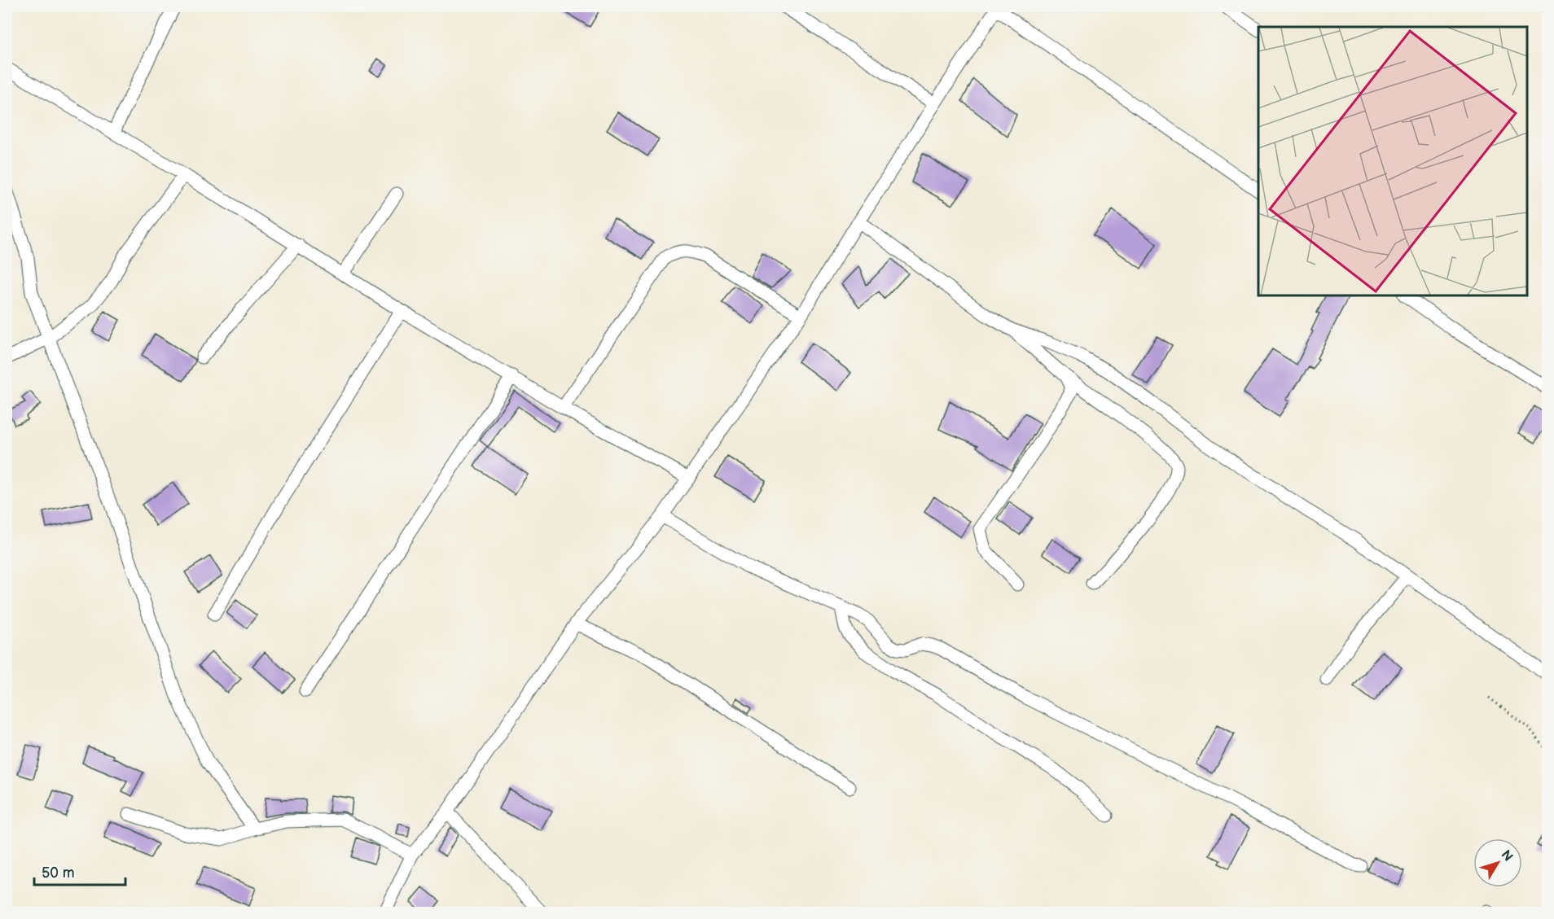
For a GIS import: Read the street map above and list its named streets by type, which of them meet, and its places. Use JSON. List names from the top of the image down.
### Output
{
  "scale_bar": "50 m",
  "north": "top right"
}
